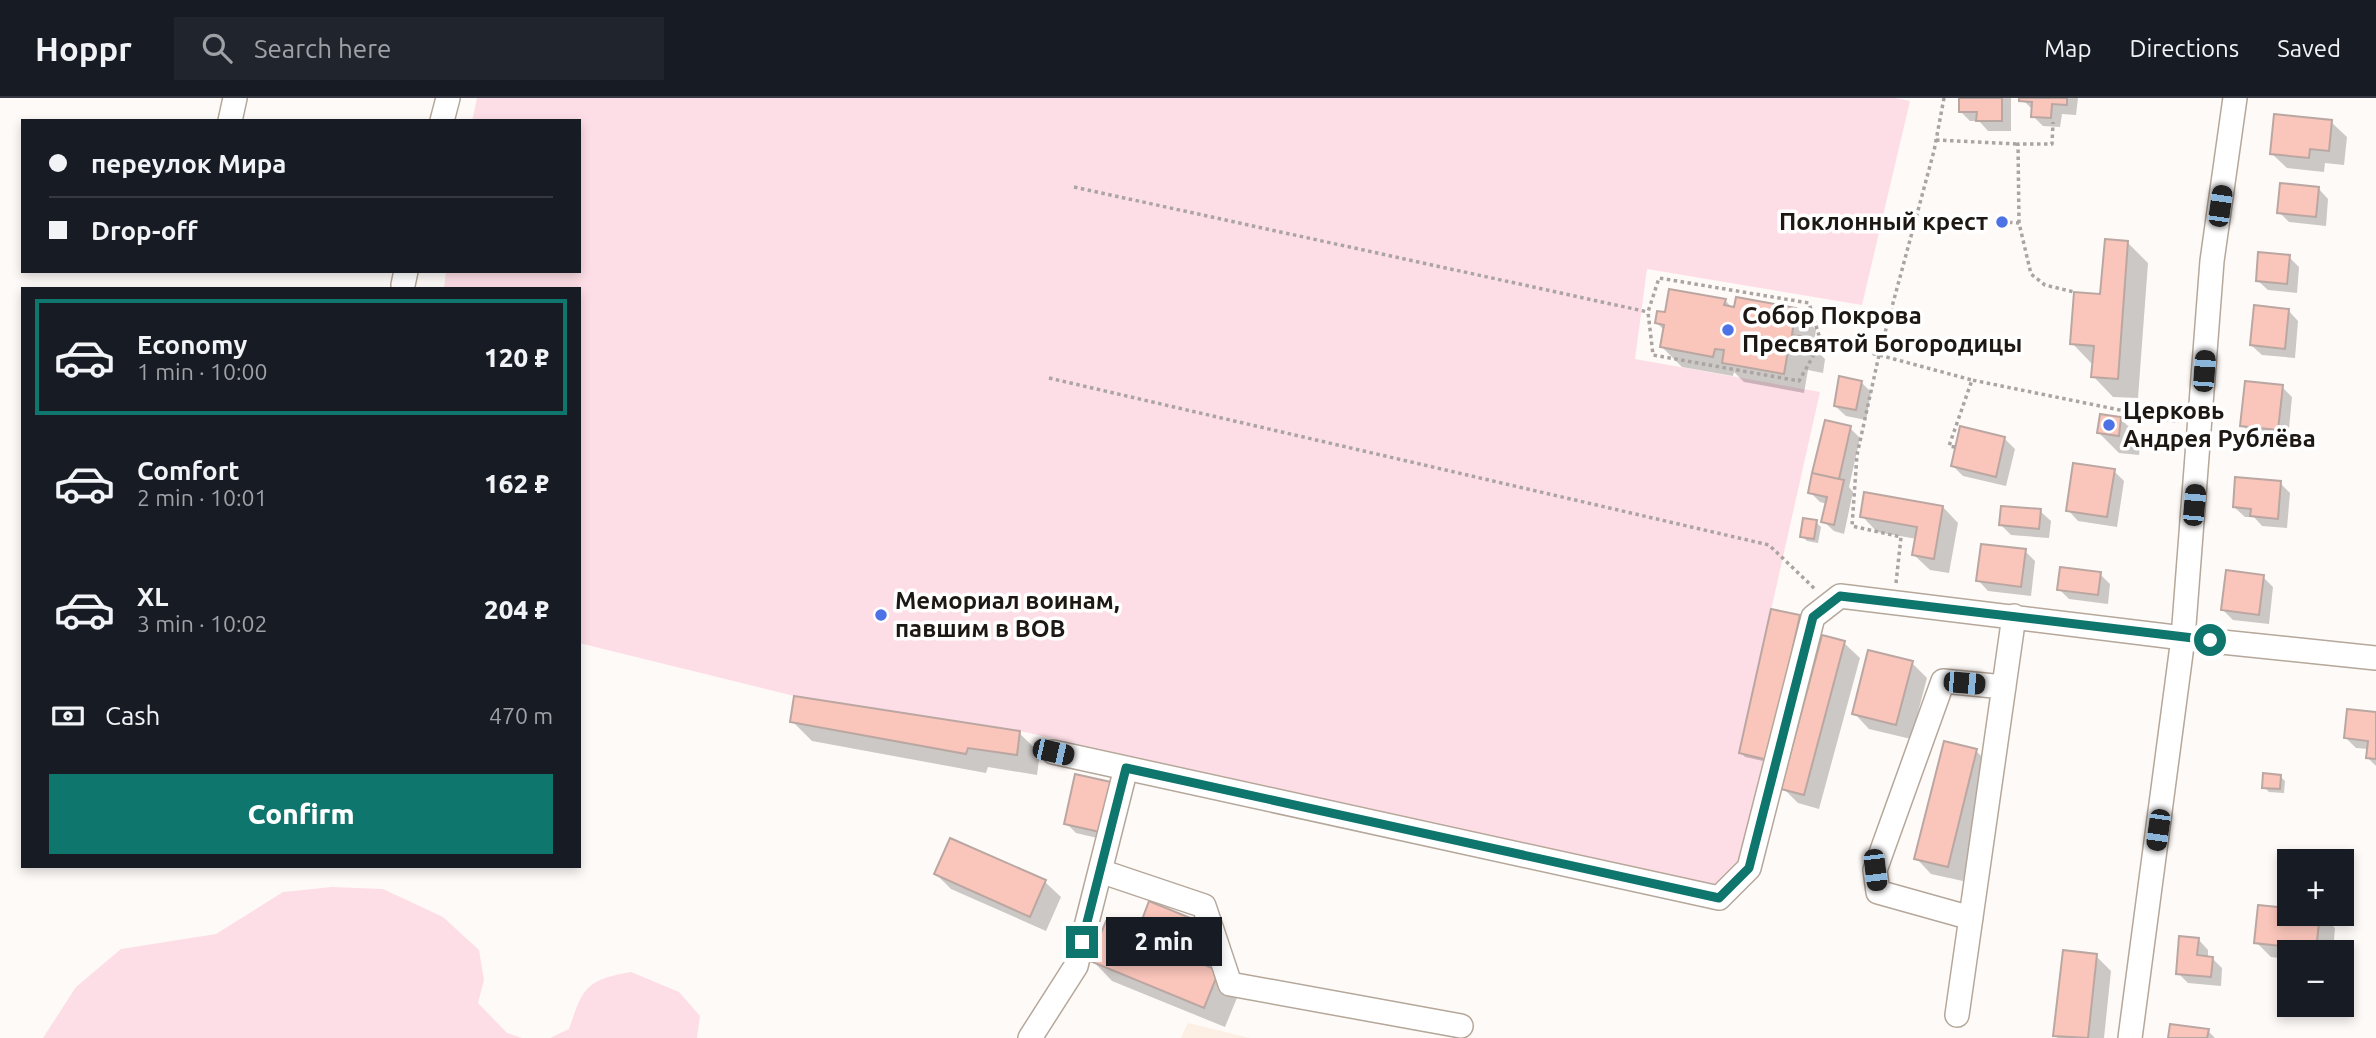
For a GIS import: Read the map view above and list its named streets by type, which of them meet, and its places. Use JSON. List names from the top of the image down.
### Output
{
  "places": [
    "Поклонный крест",
    "Собор Покрова Пресвятой Богородицы",
    "Церковь Андрея Рублёва",
    "Мемориал воинам, павшим в ВОВ"
  ],
  "page": {
    "header": "Hoppr",
    "search": "Search here",
    "nav": ["Map", "Directions", "Saved"],
    "banner": ["переулок Мира", "Drop-off"],
    "list": [
      {
        "name": "Economy",
        "note": "1 min · 10:00",
        "value": "120 ₽"
      },
      {
        "name": "Comfort",
        "note": "2 min · 10:01",
        "value": "162 ₽"
      },
      {
        "name": "XL",
        "note": "3 min · 10:02",
        "value": "204 ₽"
      }
    ],
    "pay": ["Cash", "470 m"],
    "buttons": "Confirm",
    "map_buttons": ["+", "−"],
    "bubble": "2 min"
  }
}
